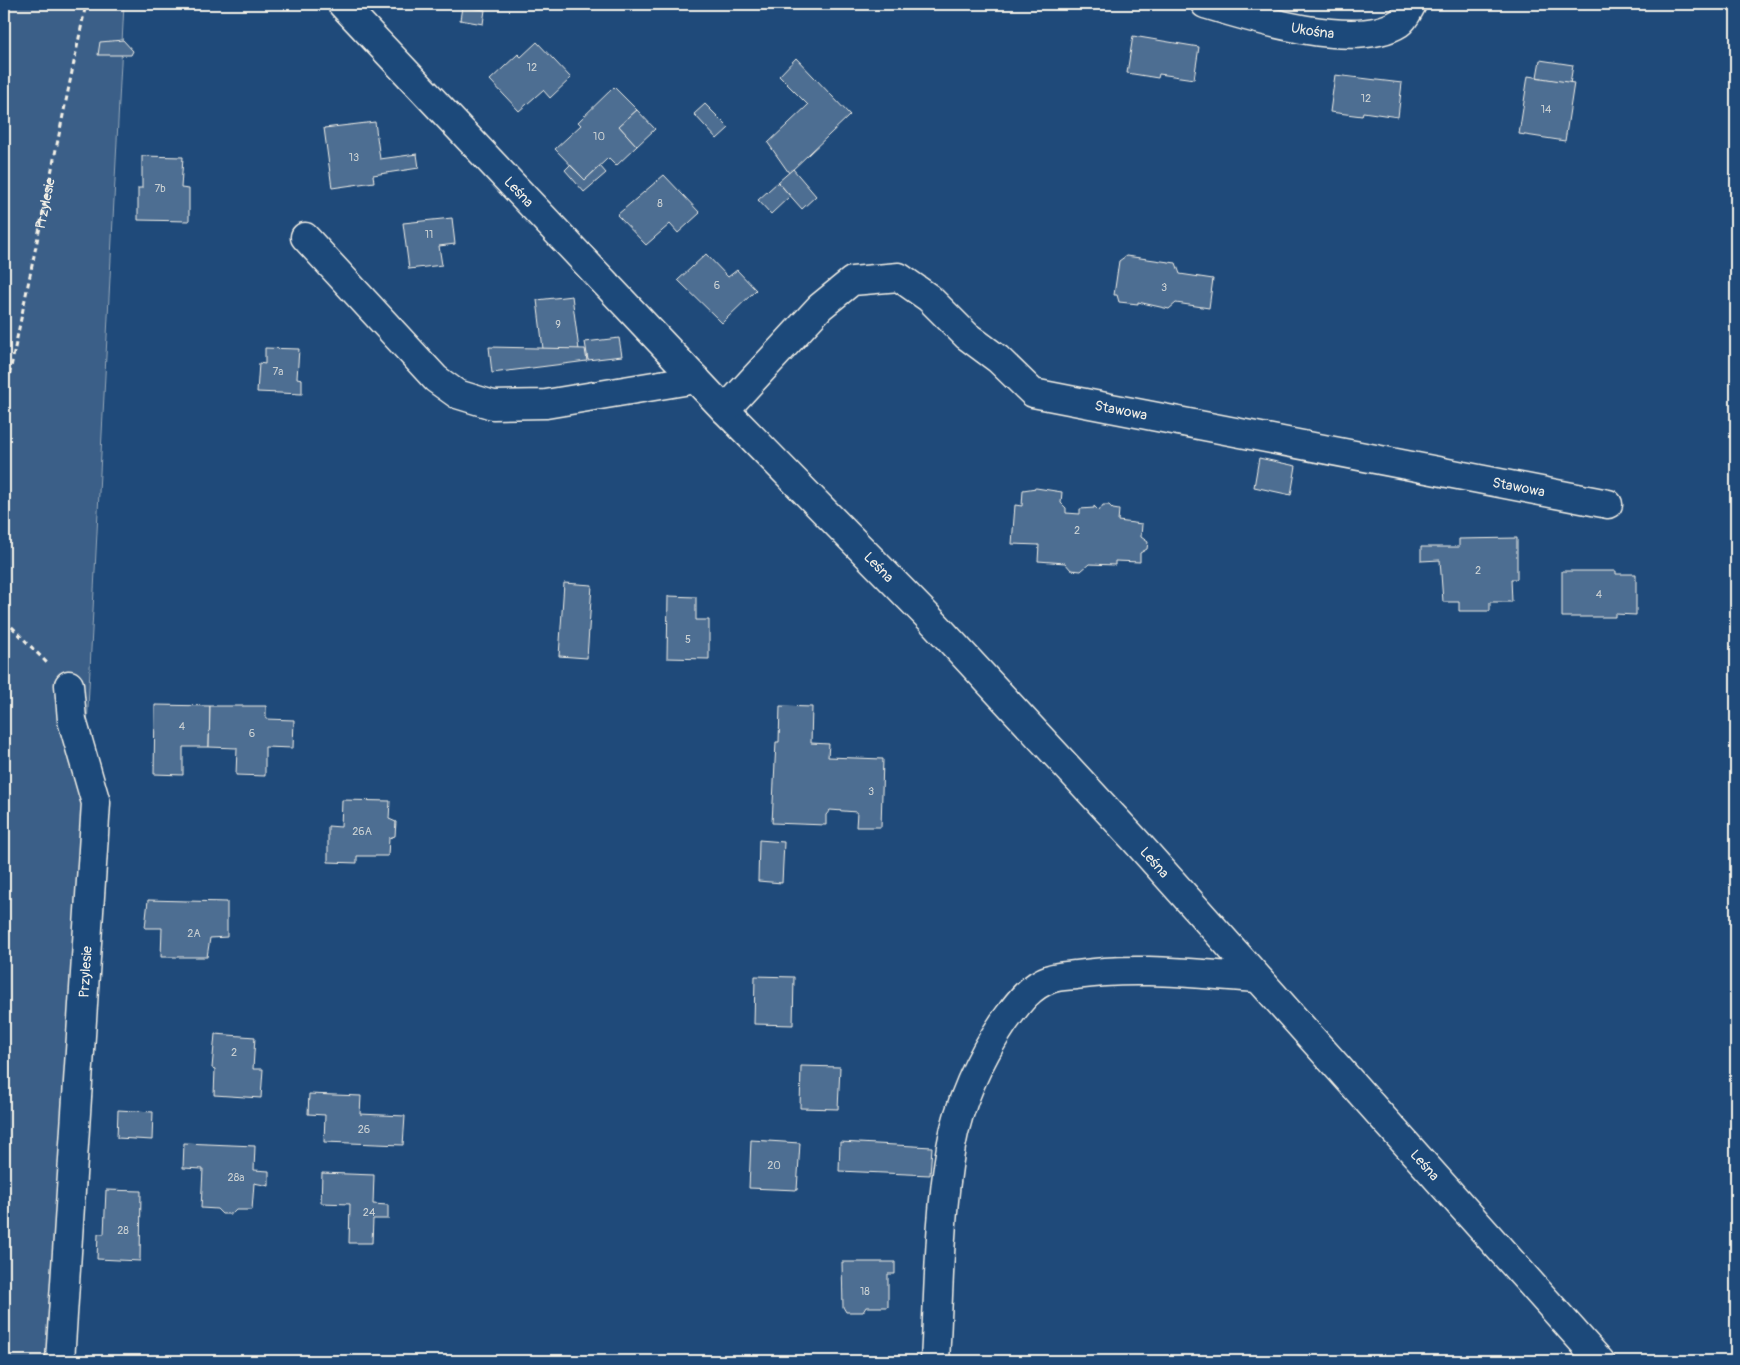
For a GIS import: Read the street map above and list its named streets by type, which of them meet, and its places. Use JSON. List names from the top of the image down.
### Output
{
  "streets": {
    "street": [
      "Ukośna",
      "Leśna",
      "Przylesie",
      "Stawowa"
    ]
  },
  "crossings": [
    ["Leśna", "Stawowa"]
  ],
  "house_numbers": [
    "12",
    "12",
    "14",
    "10",
    "13",
    "7b",
    "8",
    "11",
    "6",
    "3",
    "9",
    "7a",
    "2",
    "2",
    "4",
    "5",
    "4",
    "6",
    "3",
    "26A",
    "2A",
    "2",
    "26",
    "20",
    "28a",
    "24",
    "28",
    "18"
  ]
}
